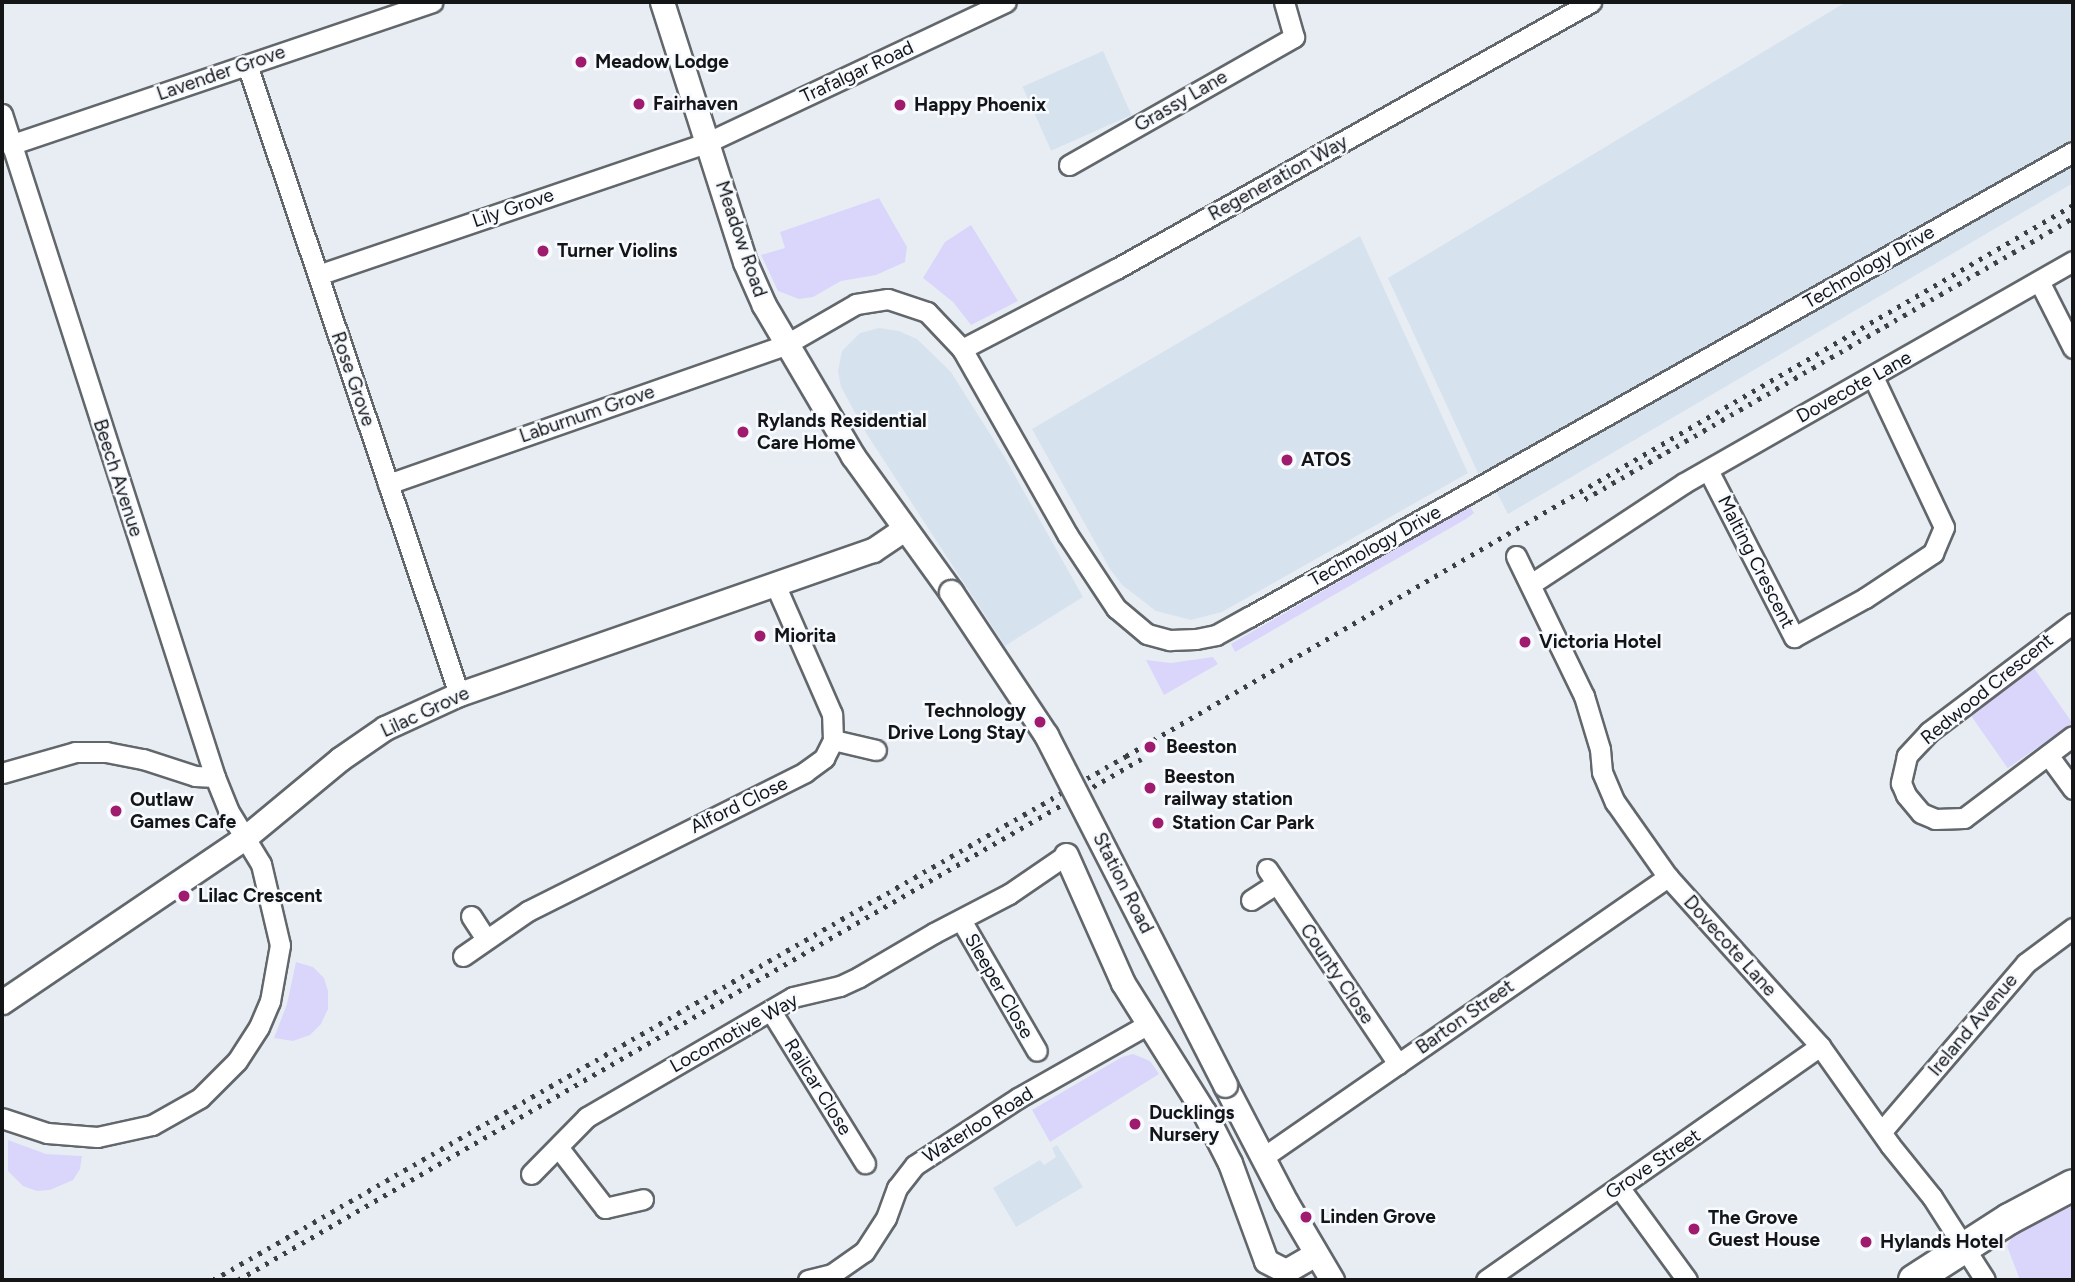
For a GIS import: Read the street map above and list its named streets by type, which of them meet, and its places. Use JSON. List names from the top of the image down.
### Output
{
  "streets": {
    "street": [
      "Trafalgar Road",
      "Lavender Grove",
      "Grassy Lane",
      "Regeneration Way",
      "Lily Grove",
      "Meadow Road",
      "Technology Drive",
      "Rose Grove",
      "Dovecote Lane",
      "Laburnum Grove",
      "Beech Avenue",
      "Malting Crescent",
      "Redwood Crescent",
      "Lilac Grove",
      "Alford Close",
      "Station Road",
      "County Close",
      "Sleeper Close",
      "Barton Street",
      "Ireland Avenue",
      "Locomotive Way",
      "Railcar Close",
      "Waterloo Road",
      "Grove Street"
    ]
  },
  "crossings": [
    ["Trafalgar Road", "Lily Grove"],
    ["Trafalgar Road", "Meadow Road"],
    ["Lavender Grove", "Rose Grove"],
    ["Lavender Grove", "Beech Avenue"],
    ["Regeneration Way", "Technology Drive"],
    ["Lily Grove", "Meadow Road"],
    ["Lily Grove", "Rose Grove"],
    ["Meadow Road", "Technology Drive"],
    ["Meadow Road", "Laburnum Grove"],
    ["Meadow Road", "Lilac Grove"],
    ["Meadow Road", "Station Road"],
    ["Technology Drive", "Laburnum Grove"],
    ["Rose Grove", "Laburnum Grove"],
    ["Rose Grove", "Lilac Grove"],
    ["Dovecote Lane", "Malting Crescent"],
    ["Dovecote Lane", "Barton Street"],
    ["Dovecote Lane", "Ireland Avenue"],
    ["Dovecote Lane", "Grove Street"],
    ["Beech Avenue", "Lilac Grove"],
    ["Lilac Grove", "Station Road"],
    ["Station Road", "Barton Street"],
    ["Station Road", "Locomotive Way"],
    ["Station Road", "Waterloo Road"],
    ["County Close", "Barton Street"],
    ["Sleeper Close", "Locomotive Way"],
    ["Locomotive Way", "Railcar Close"]
  ],
  "places": [
    "Meadow Lodge",
    "Fairhaven",
    "Happy Phoenix",
    "Turner Violins",
    "Rylands Residential Care Home",
    "ATOS",
    "Miorita",
    "Victoria Hotel",
    "Technology Drive Long Stay",
    "Beeston",
    "Beeston railway station",
    "Outlaw Games Cafe",
    "Station Car Park",
    "Lilac Crescent",
    "Ducklings Nursery",
    "Linden Grove",
    "The Grove Guest House",
    "Hylands Hotel"
  ]
}
